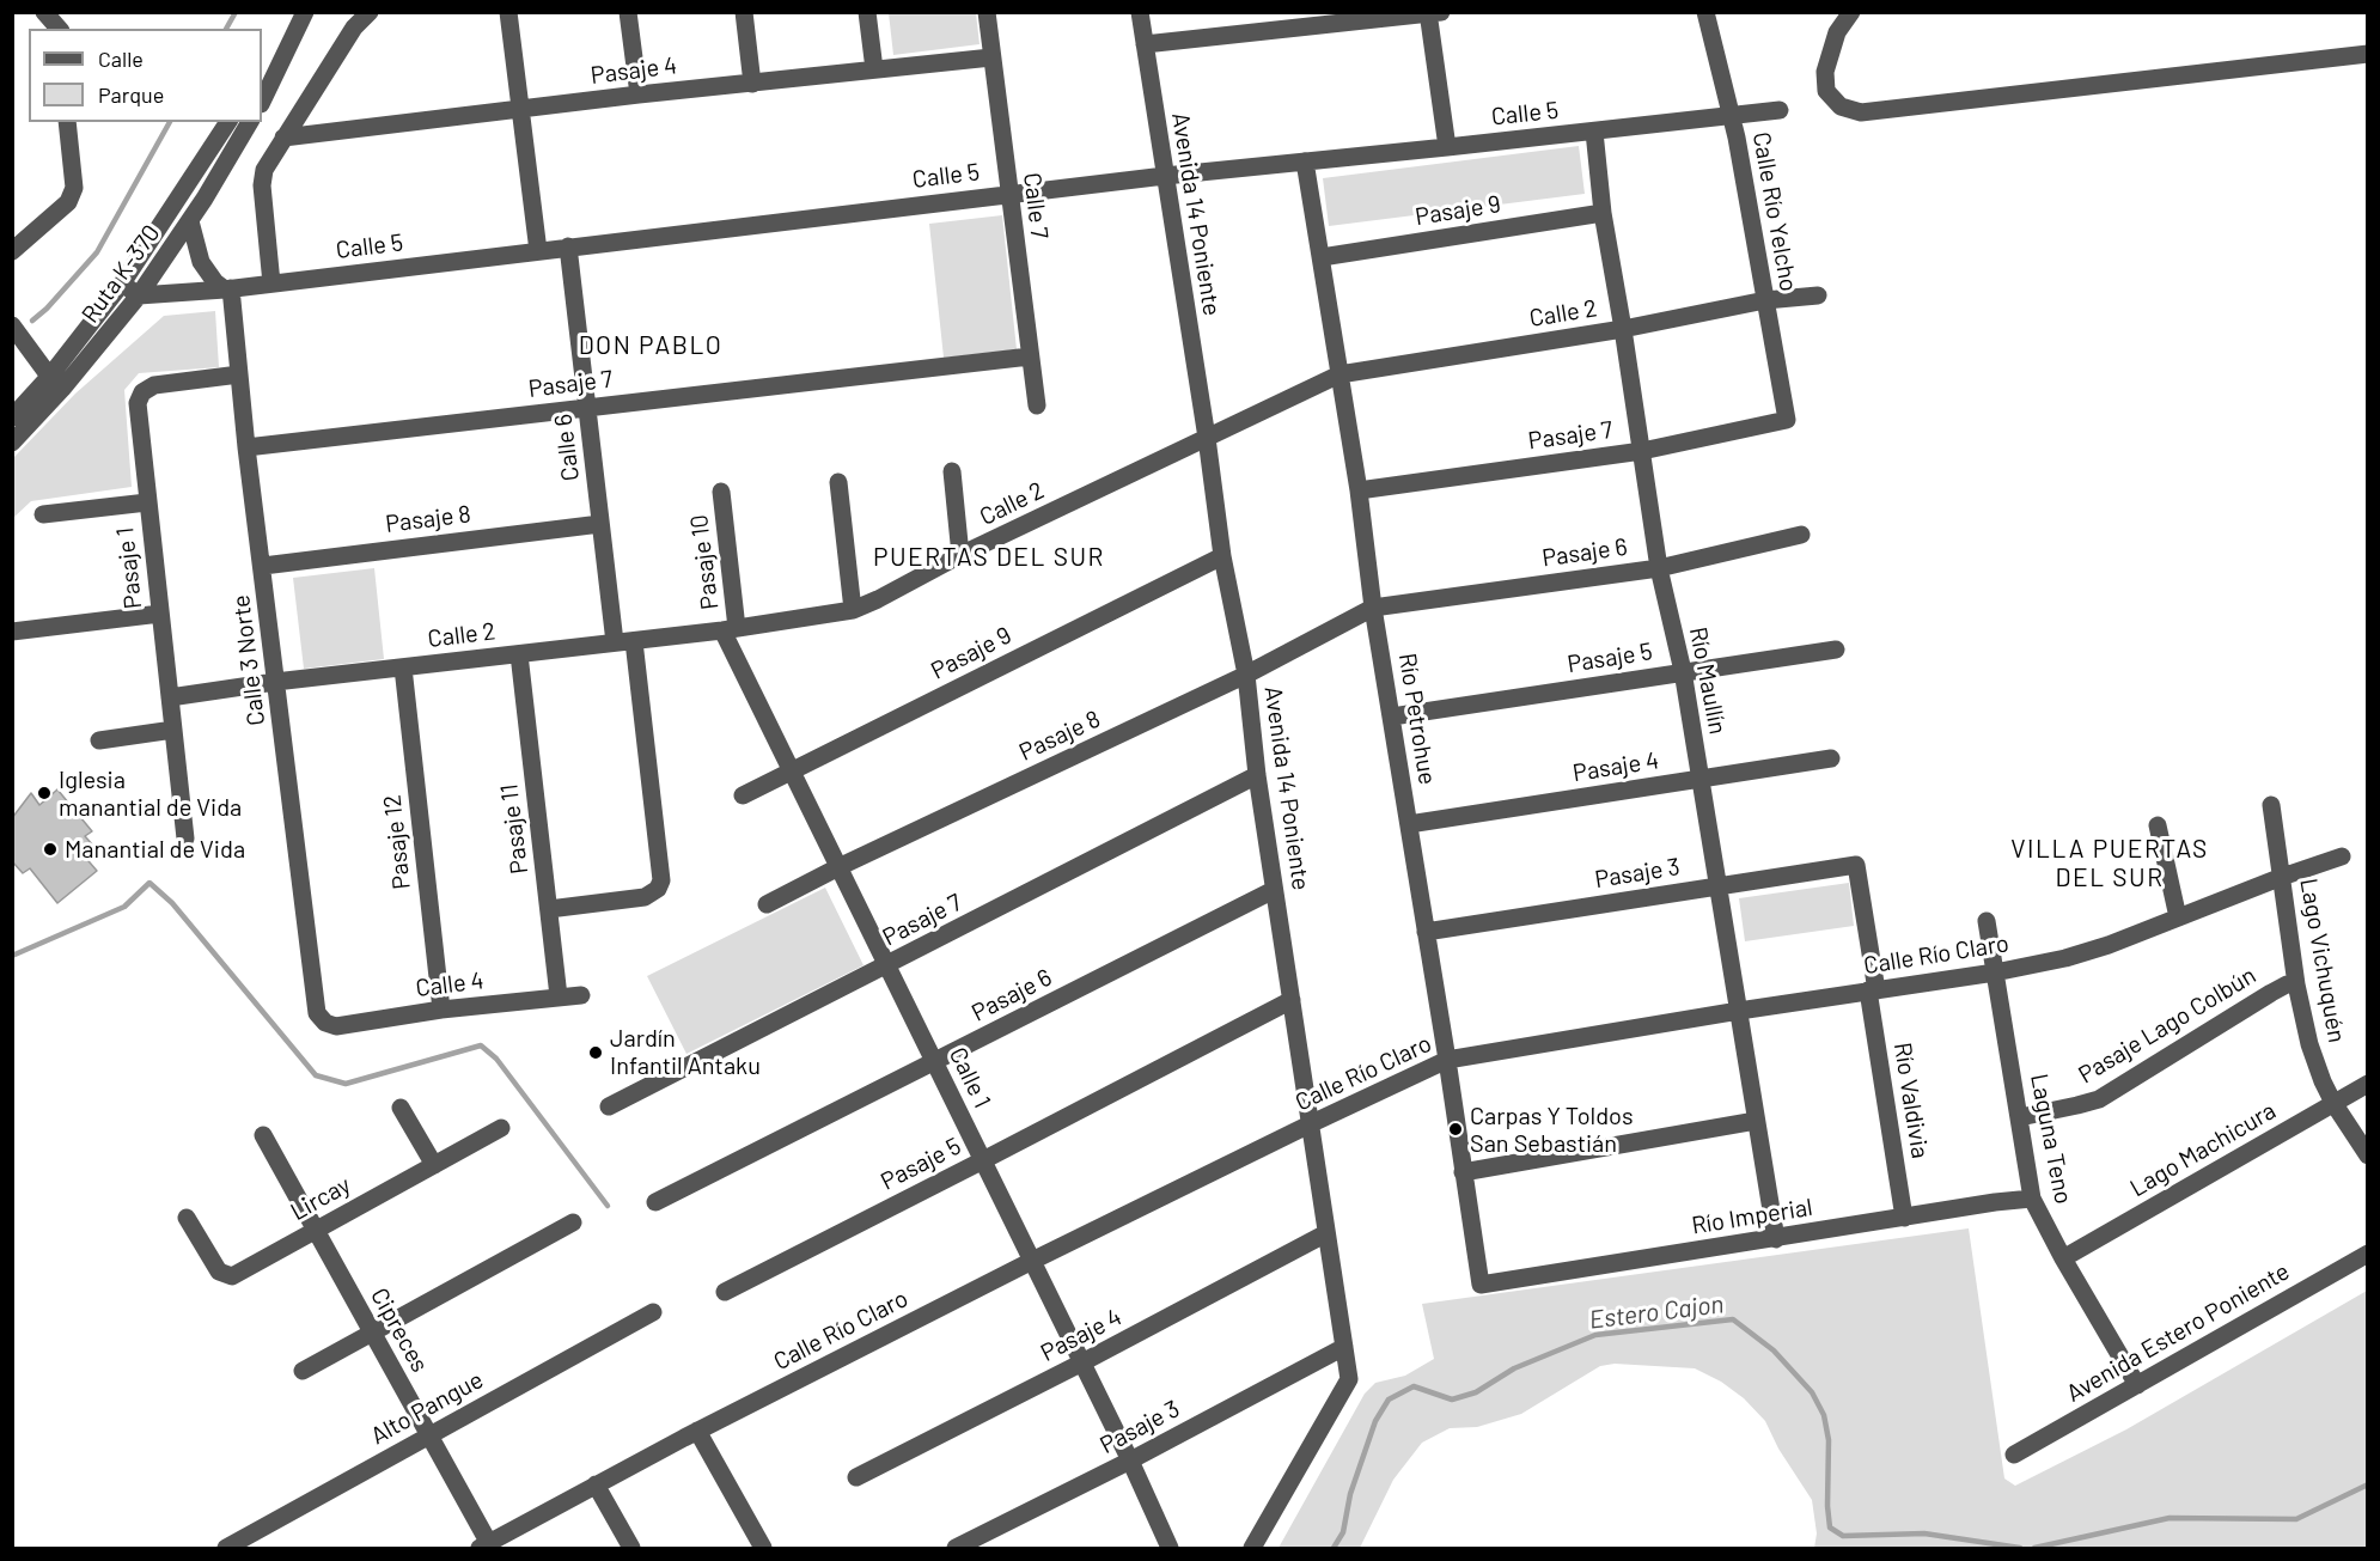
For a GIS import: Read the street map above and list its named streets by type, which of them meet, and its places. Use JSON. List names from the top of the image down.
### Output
{
  "streets": {
    "street": [
      "Pasaje 4",
      "Calle 5",
      "Calle 7",
      "Pasaje 9",
      "Calle Río Yelcho",
      "Avenida 14 Poniente",
      "Ruta K-370",
      "Calle 2",
      "Pasaje 7",
      "Calle 6",
      "Pasaje 8",
      "Pasaje 6",
      "Pasaje 10",
      "Pasaje 1",
      "Pasaje 5",
      "Calle 3 Norte",
      "Río Maullín",
      "Río Petrohue",
      "Pasaje 11",
      "Pasaje 12",
      "Pasaje 3",
      "Calle Río Claro",
      "Lago Vichuquén",
      "Calle 4",
      "Pasaje Lago Colbún",
      "Calle 1",
      "Río Valdivia",
      "Laguna Teno",
      "Lago Machicura",
      "Lircay",
      "Río Imperial",
      "Cipreces",
      "Avenida Estero Poniente",
      "Alto Pangue"
    ]
  },
  "crossings": [
    ["Pasaje 4", "Calle 7"],
    ["Pasaje 4", "Avenida 14 Poniente"],
    ["Pasaje 4", "Río Maullín"],
    ["Pasaje 4", "Río Petrohue"],
    ["Pasaje 4", "Calle 1"],
    ["Calle 5", "Calle 7"],
    ["Calle 5", "Calle Río Yelcho"],
    ["Calle 5", "Avenida 14 Poniente"],
    ["Calle 5", "Ruta K-370"],
    ["Calle 5", "Calle 6"],
    ["Calle 5", "Calle 3 Norte"],
    ["Calle 5", "Río Maullín"],
    ["Calle 5", "Río Petrohue"],
    ["Calle 7", "Pasaje 7"],
    ["Pasaje 9", "Avenida 14 Poniente"],
    ["Pasaje 9", "Río Maullín"],
    ["Pasaje 9", "Río Petrohue"],
    ["Pasaje 9", "Calle 1"],
    ["Calle Río Yelcho", "Calle 2"],
    ["Calle Río Yelcho", "Pasaje 7"],
    ["Avenida 14 Poniente", "Calle 2"],
    ["Avenida 14 Poniente", "Pasaje 7"],
    ["Avenida 14 Poniente", "Pasaje 8"],
    ["Avenida 14 Poniente", "Pasaje 6"],
    ["Avenida 14 Poniente", "Pasaje 5"],
    ["Avenida 14 Poniente", "Pasaje 3"],
    ["Avenida 14 Poniente", "Calle Río Claro"],
    ["Calle 2", "Calle 6"],
    ["Calle 2", "Pasaje 10"],
    ["Calle 2", "Pasaje 1"],
    ["Calle 2", "Calle 3 Norte"],
    ["Calle 2", "Río Maullín"],
    ["Calle 2", "Río Petrohue"],
    ["Calle 2", "Pasaje 11"],
    ["Calle 2", "Pasaje 12"],
    ["Calle 2", "Calle 1"],
    ["Pasaje 7", "Calle 6"],
    ["Pasaje 7", "Calle 3 Norte"],
    ["Pasaje 7", "Río Maullín"],
    ["Pasaje 7", "Río Petrohue"],
    ["Pasaje 7", "Calle 1"],
    ["Calle 6", "Pasaje 8"],
    ["Calle 6", "Pasaje 11"],
    ["Pasaje 8", "Pasaje 6"],
    ["Pasaje 8", "Calle 3 Norte"],
    ["Pasaje 8", "Río Petrohue"],
    ["Pasaje 8", "Calle 1"],
    ["Pasaje 6", "Río Maullín"],
    ["Pasaje 6", "Río Petrohue"],
    ["Pasaje 6", "Calle 1"],
    ["Pasaje 10", "Calle 1"],
    ["Pasaje 1", "Calle 3 Norte"],
    ["Pasaje 5", "Río Maullín"],
    ["Pasaje 5", "Río Petrohue"],
    ["Pasaje 5", "Calle 1"],
    ["Calle 3 Norte", "Calle 4"],
    ["Río Maullín", "Pasaje 3"],
    ["Río Maullín", "Calle Río Claro"],
    ["Río Maullín", "Río Imperial"],
    ["Río Petrohue", "Pasaje 3"],
    ["Río Petrohue", "Calle Río Claro"],
    ["Río Petrohue", "Río Imperial"],
    ["Pasaje 11", "Calle 4"],
    ["Pasaje 12", "Calle 4"],
    ["Pasaje 3", "Calle 1"],
    ["Pasaje 3", "Río Valdivia"],
    ["Calle Río Claro", "Lago Vichuquén"],
    ["Calle Río Claro", "Calle 1"],
    ["Calle Río Claro", "Río Valdivia"],
    ["Calle Río Claro", "Laguna Teno"],
    ["Calle Río Claro", "Cipreces"],
    ["Lago Vichuquén", "Pasaje Lago Colbún"],
    ["Lago Vichuquén", "Lago Machicura"],
    ["Pasaje Lago Colbún", "Laguna Teno"],
    ["Río Valdivia", "Río Imperial"],
    ["Laguna Teno", "Lago Machicura"],
    ["Laguna Teno", "Río Imperial"],
    ["Laguna Teno", "Avenida Estero Poniente"],
    ["Lircay", "Cipreces"],
    ["Cipreces", "Alto Pangue"]
  ],
  "districts": ["DON PABLO", "PUERTAS DEL SUR", "VILLA PUERTAS DEL SUR"],
  "water": ["Estero Cajon"],
  "places": [
    "Iglesia manantial de Vida",
    "Manantial de Vida",
    "Jardín Infantil Antaku",
    "Carpas Y Toldos San Sebastián"
  ],
  "legend": ["Calle", "Parque"]
}
